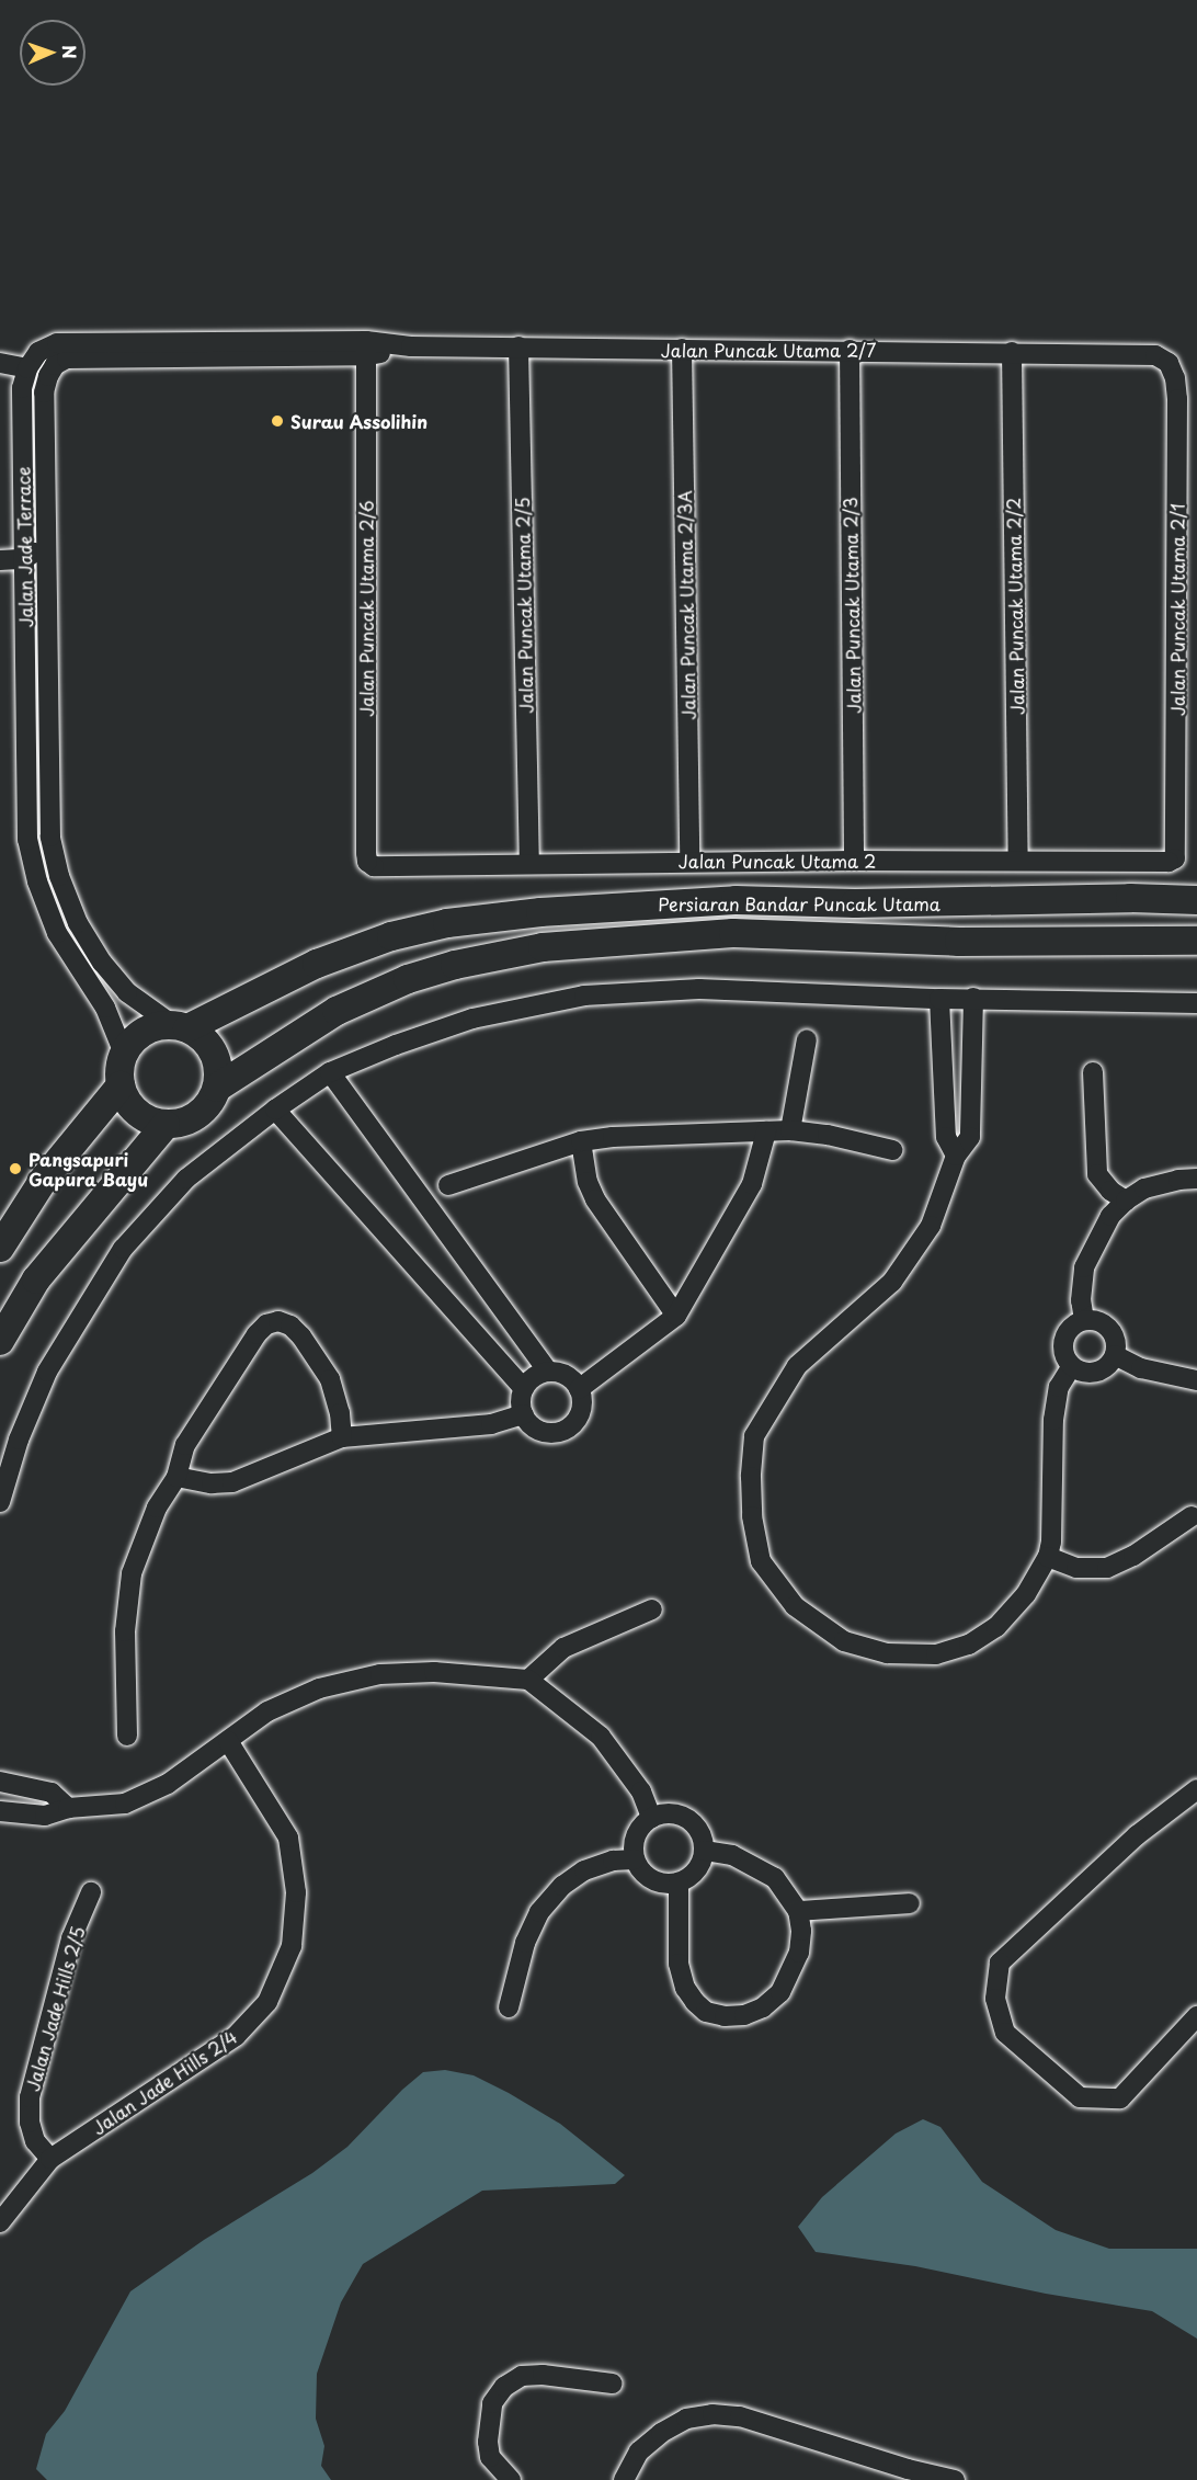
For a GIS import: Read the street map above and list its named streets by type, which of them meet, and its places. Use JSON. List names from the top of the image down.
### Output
{
  "streets": {
    "street": [
      "Jalan Puncak Utama 2/7",
      "Jalan Jade Terrace",
      "Jalan Puncak Utama 2/5",
      "Jalan Puncak Utama 2/3A",
      "Jalan Puncak Utama 2/3",
      "Jalan Puncak Utama 2/2",
      "Jalan Puncak Utama 2/6",
      "Jalan Puncak Utama 2/1",
      "Jalan Puncak Utama 2",
      "Persiaran Bandar Puncak Utama",
      "Jalan Jade Hills 2/5",
      "Jalan Jade Hills 2/4"
    ]
  },
  "crossings": [
    ["Jalan Puncak Utama 2/7", "Jalan Jade Terrace"],
    ["Jalan Puncak Utama 2/7", "Jalan Puncak Utama 2/5"],
    ["Jalan Puncak Utama 2/7", "Jalan Puncak Utama 2/3A"],
    ["Jalan Puncak Utama 2/7", "Jalan Puncak Utama 2/3"],
    ["Jalan Puncak Utama 2/7", "Jalan Puncak Utama 2/2"],
    ["Jalan Puncak Utama 2/7", "Jalan Puncak Utama 2/6"],
    ["Jalan Puncak Utama 2/7", "Jalan Puncak Utama 2/1"],
    ["Jalan Jade Terrace", "Jalan Puncak Utama 2/6"],
    ["Jalan Jade Terrace", "Persiaran Bandar Puncak Utama"],
    ["Jalan Puncak Utama 2/5", "Jalan Puncak Utama 2"],
    ["Jalan Puncak Utama 2/3A", "Jalan Puncak Utama 2"],
    ["Jalan Puncak Utama 2/3", "Jalan Puncak Utama 2"],
    ["Jalan Puncak Utama 2/2", "Jalan Puncak Utama 2"],
    ["Jalan Puncak Utama 2/6", "Jalan Puncak Utama 2"],
    ["Jalan Puncak Utama 2/1", "Jalan Puncak Utama 2"],
    ["Jalan Jade Hills 2/5", "Jalan Jade Hills 2/4"]
  ],
  "places": ["Surau Assolihin", "Pangsapuri Gapura Bayu"],
  "north": "right"
}
